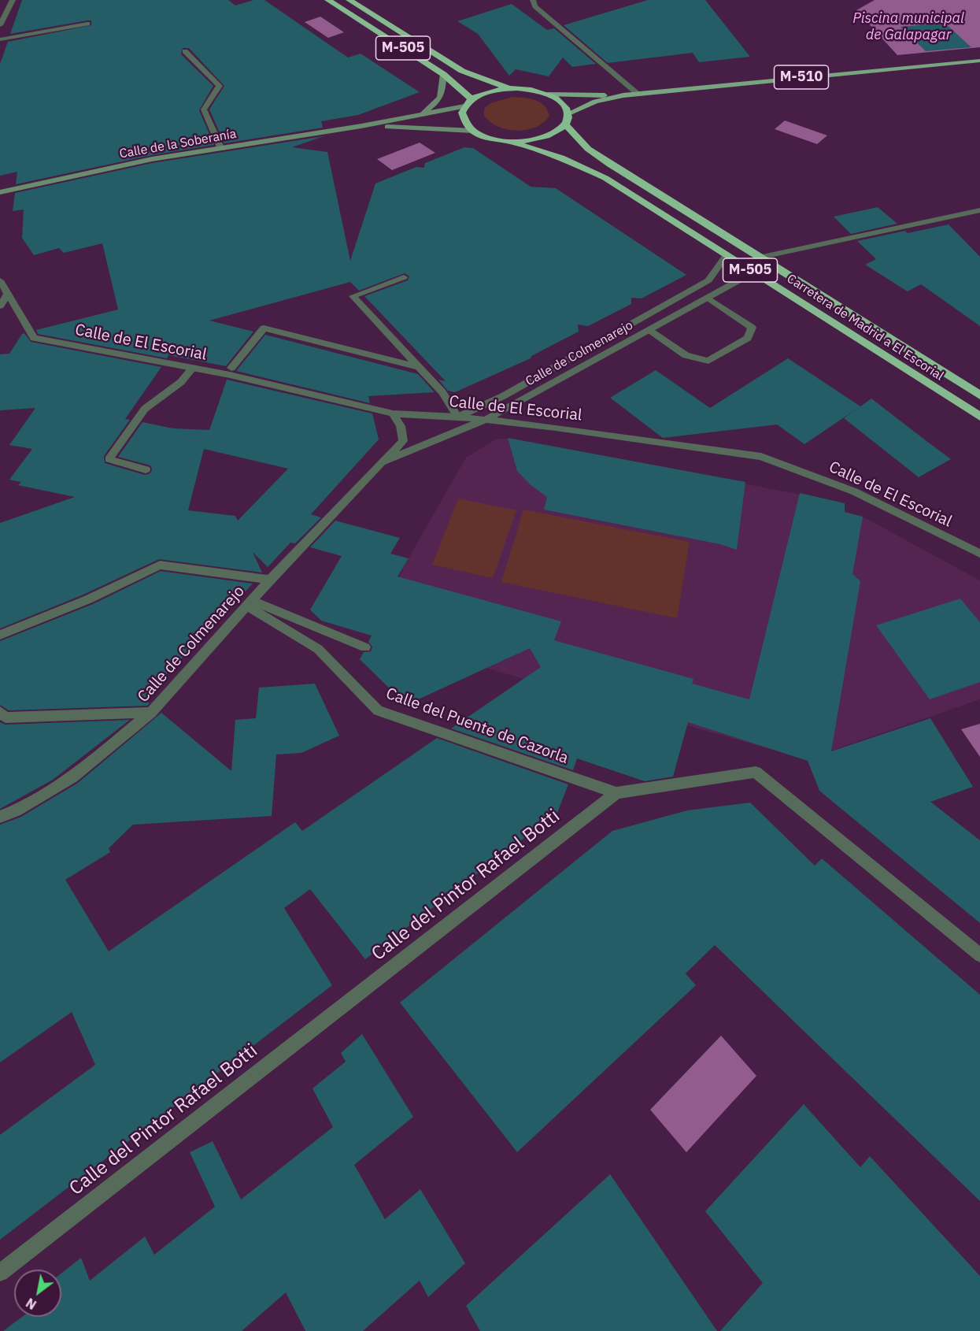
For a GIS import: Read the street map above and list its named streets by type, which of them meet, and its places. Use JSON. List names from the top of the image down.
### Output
{
  "streets": {
    "highway": ["M-505", "Carretera de Madrid a El Escorial"],
    "main road": ["M-510", "Calle de la Soberanía"],
    "street": [
      "Calle de El Escorial",
      "Calle de Colmenarejo",
      "Calle del Puente de Cazorla",
      "Calle del Pintor Rafael Botti"
    ]
  },
  "crossings": [
    ["M-505", "M-510"],
    ["M-505", "Calle de la Soberanía"],
    ["M-505", "Carretera de Madrid a El Escorial"],
    ["Carretera de Madrid a El Escorial", "Calle de Colmenarejo"],
    ["Calle de El Escorial", "Calle de Colmenarejo"],
    ["Calle de Colmenarejo", "Calle del Puente de Cazorla"],
    ["Calle del Puente de Cazorla", "Calle del Pintor Rafael Botti"]
  ],
  "water": ["Piscina municipal de Galapagar"],
  "north": "bottom left"
}
